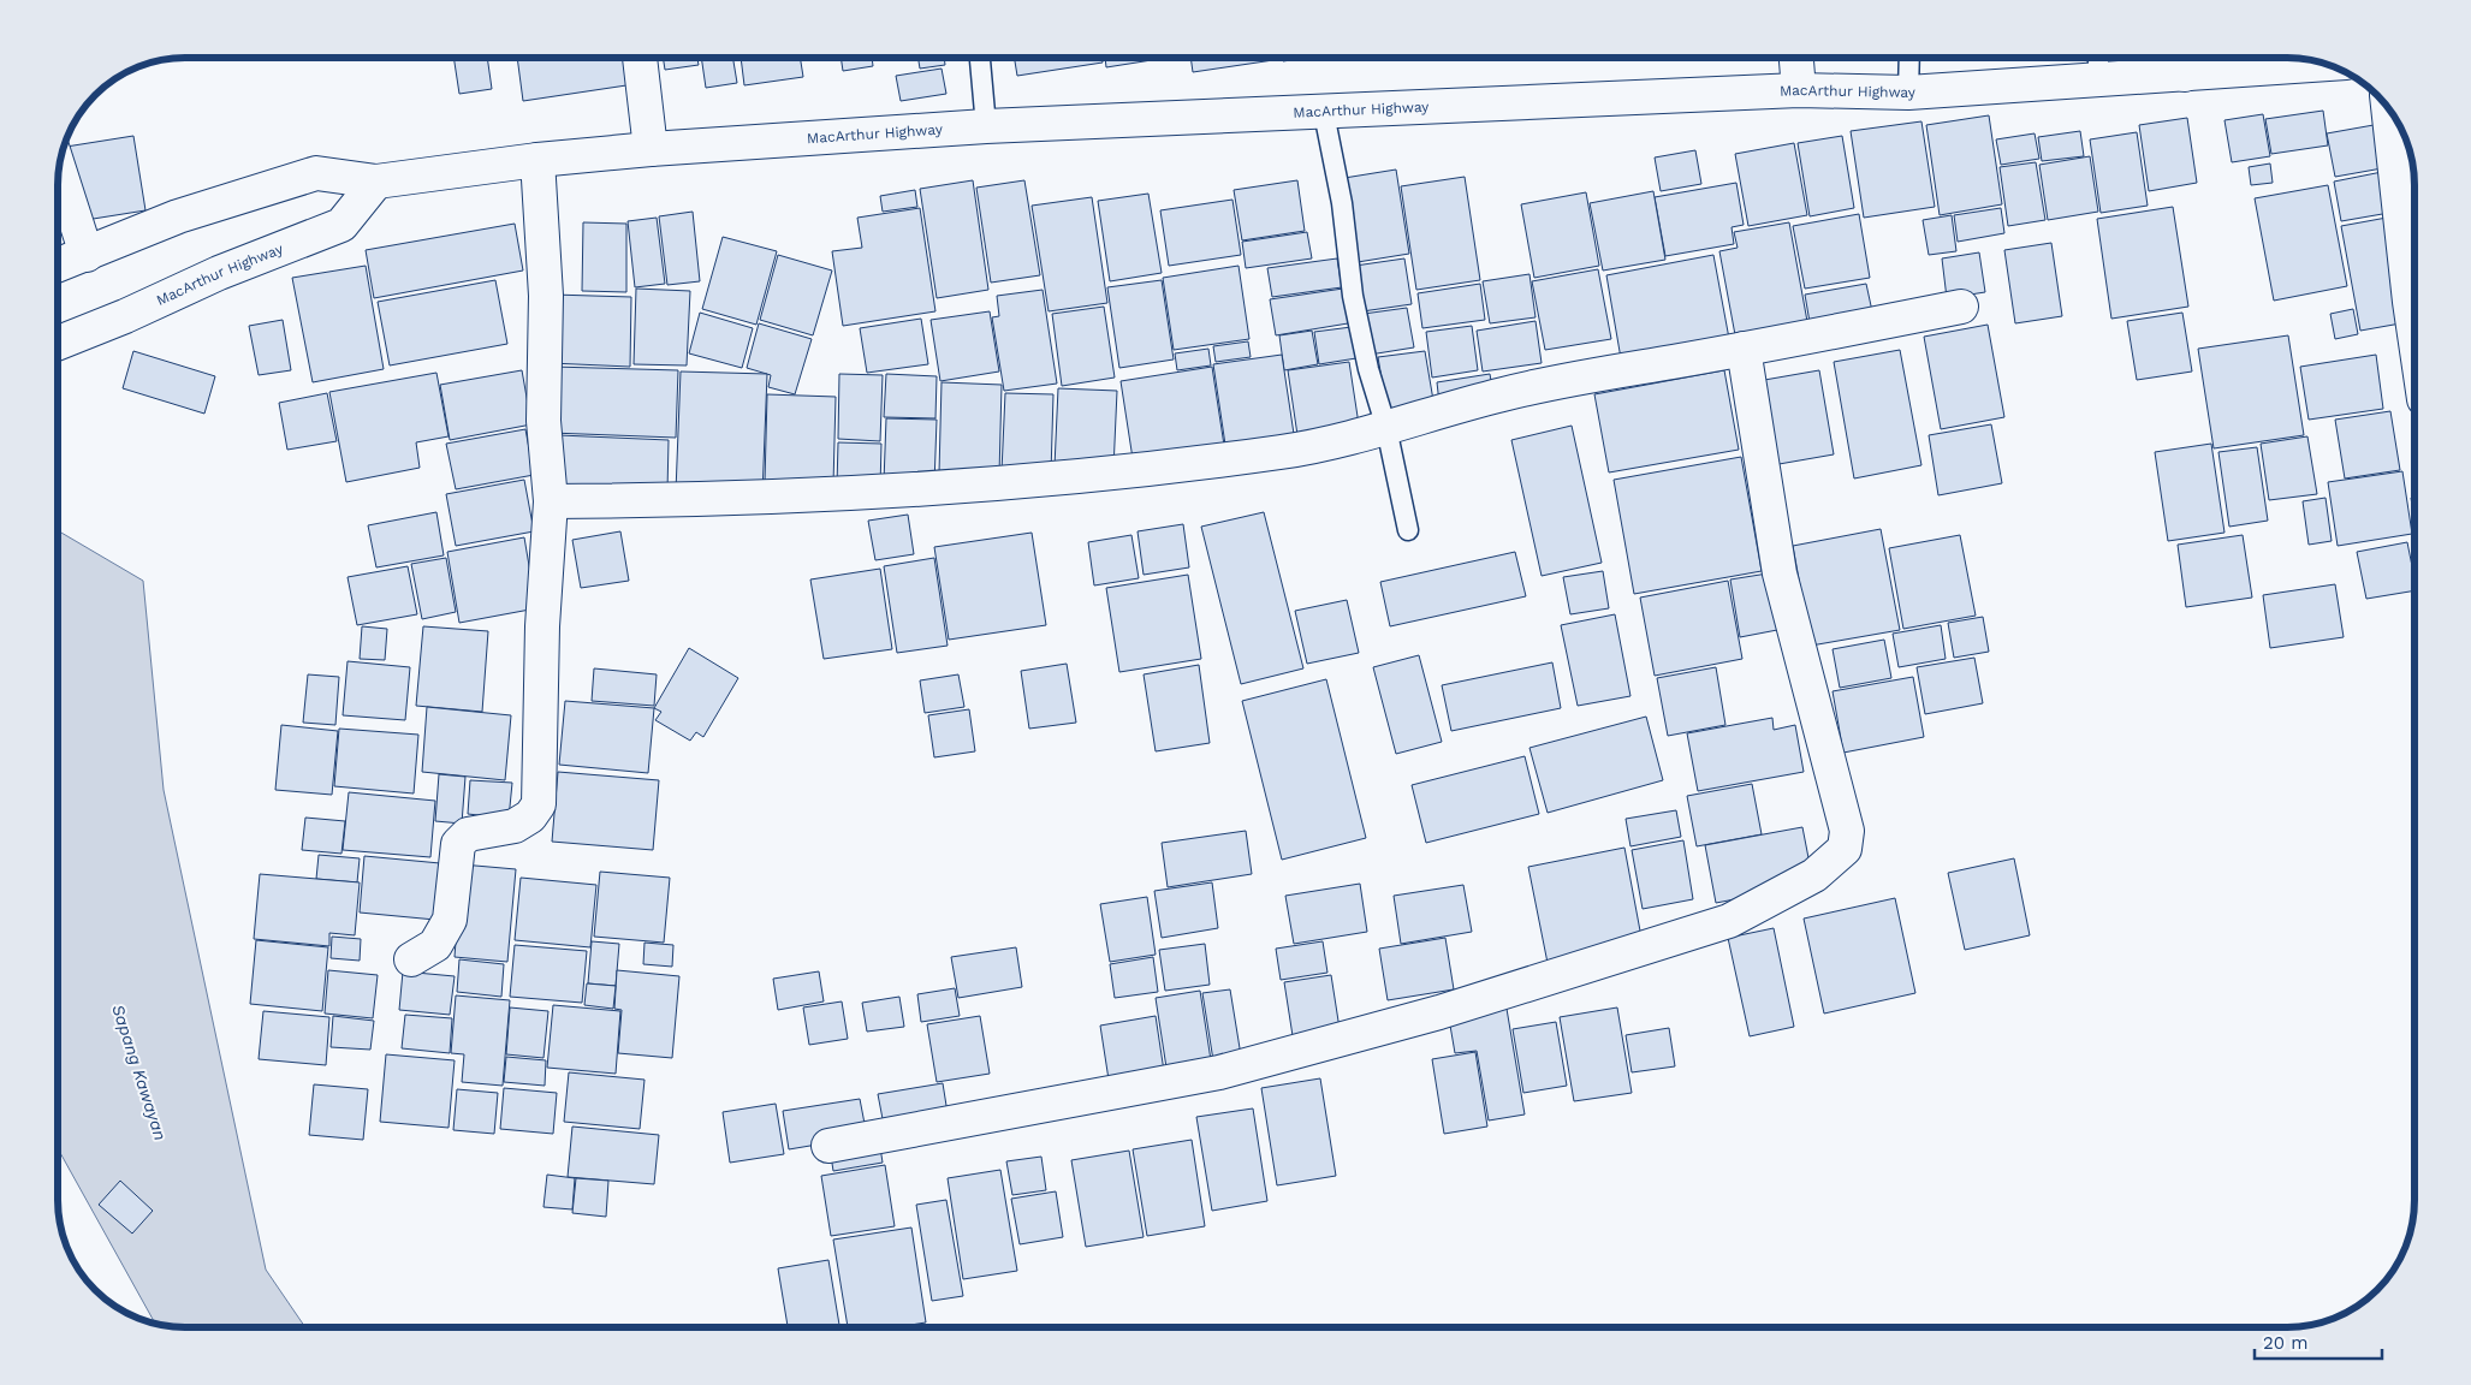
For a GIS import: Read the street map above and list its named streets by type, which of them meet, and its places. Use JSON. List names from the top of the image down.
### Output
{
  "streets": {
    "main road": ["MacArthur Highway"]
  },
  "water": ["Sapang Kawayan"],
  "scale_bar": "20 m"
}
